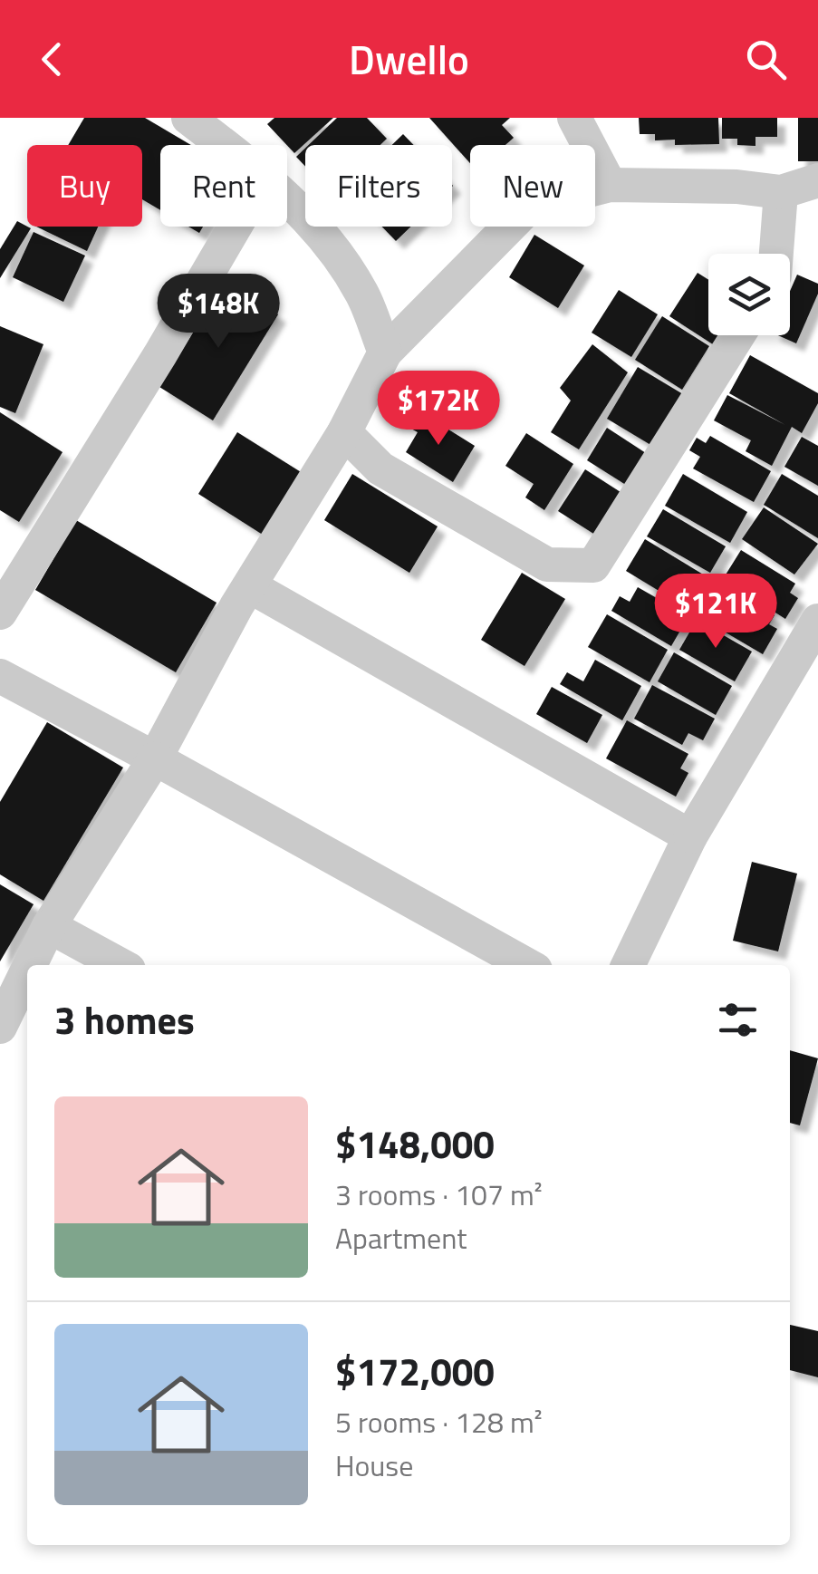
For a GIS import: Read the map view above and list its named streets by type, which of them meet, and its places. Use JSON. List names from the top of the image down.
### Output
{
  "page": {
    "header": "Dwello",
    "chip": [
      "Buy",
      "Rent",
      "Filters",
      "New"
    ],
    "price": ["$148K", "$172K", "$121K"],
    "heading": "3 homes",
    "list": [
      {
        "name": "$148,000",
        "note": "3 rooms · 107 m² · Apartment"
      },
      {
        "name": "$172,000",
        "note": "5 rooms · 128 m² · House"
      }
    ]
  }
}
